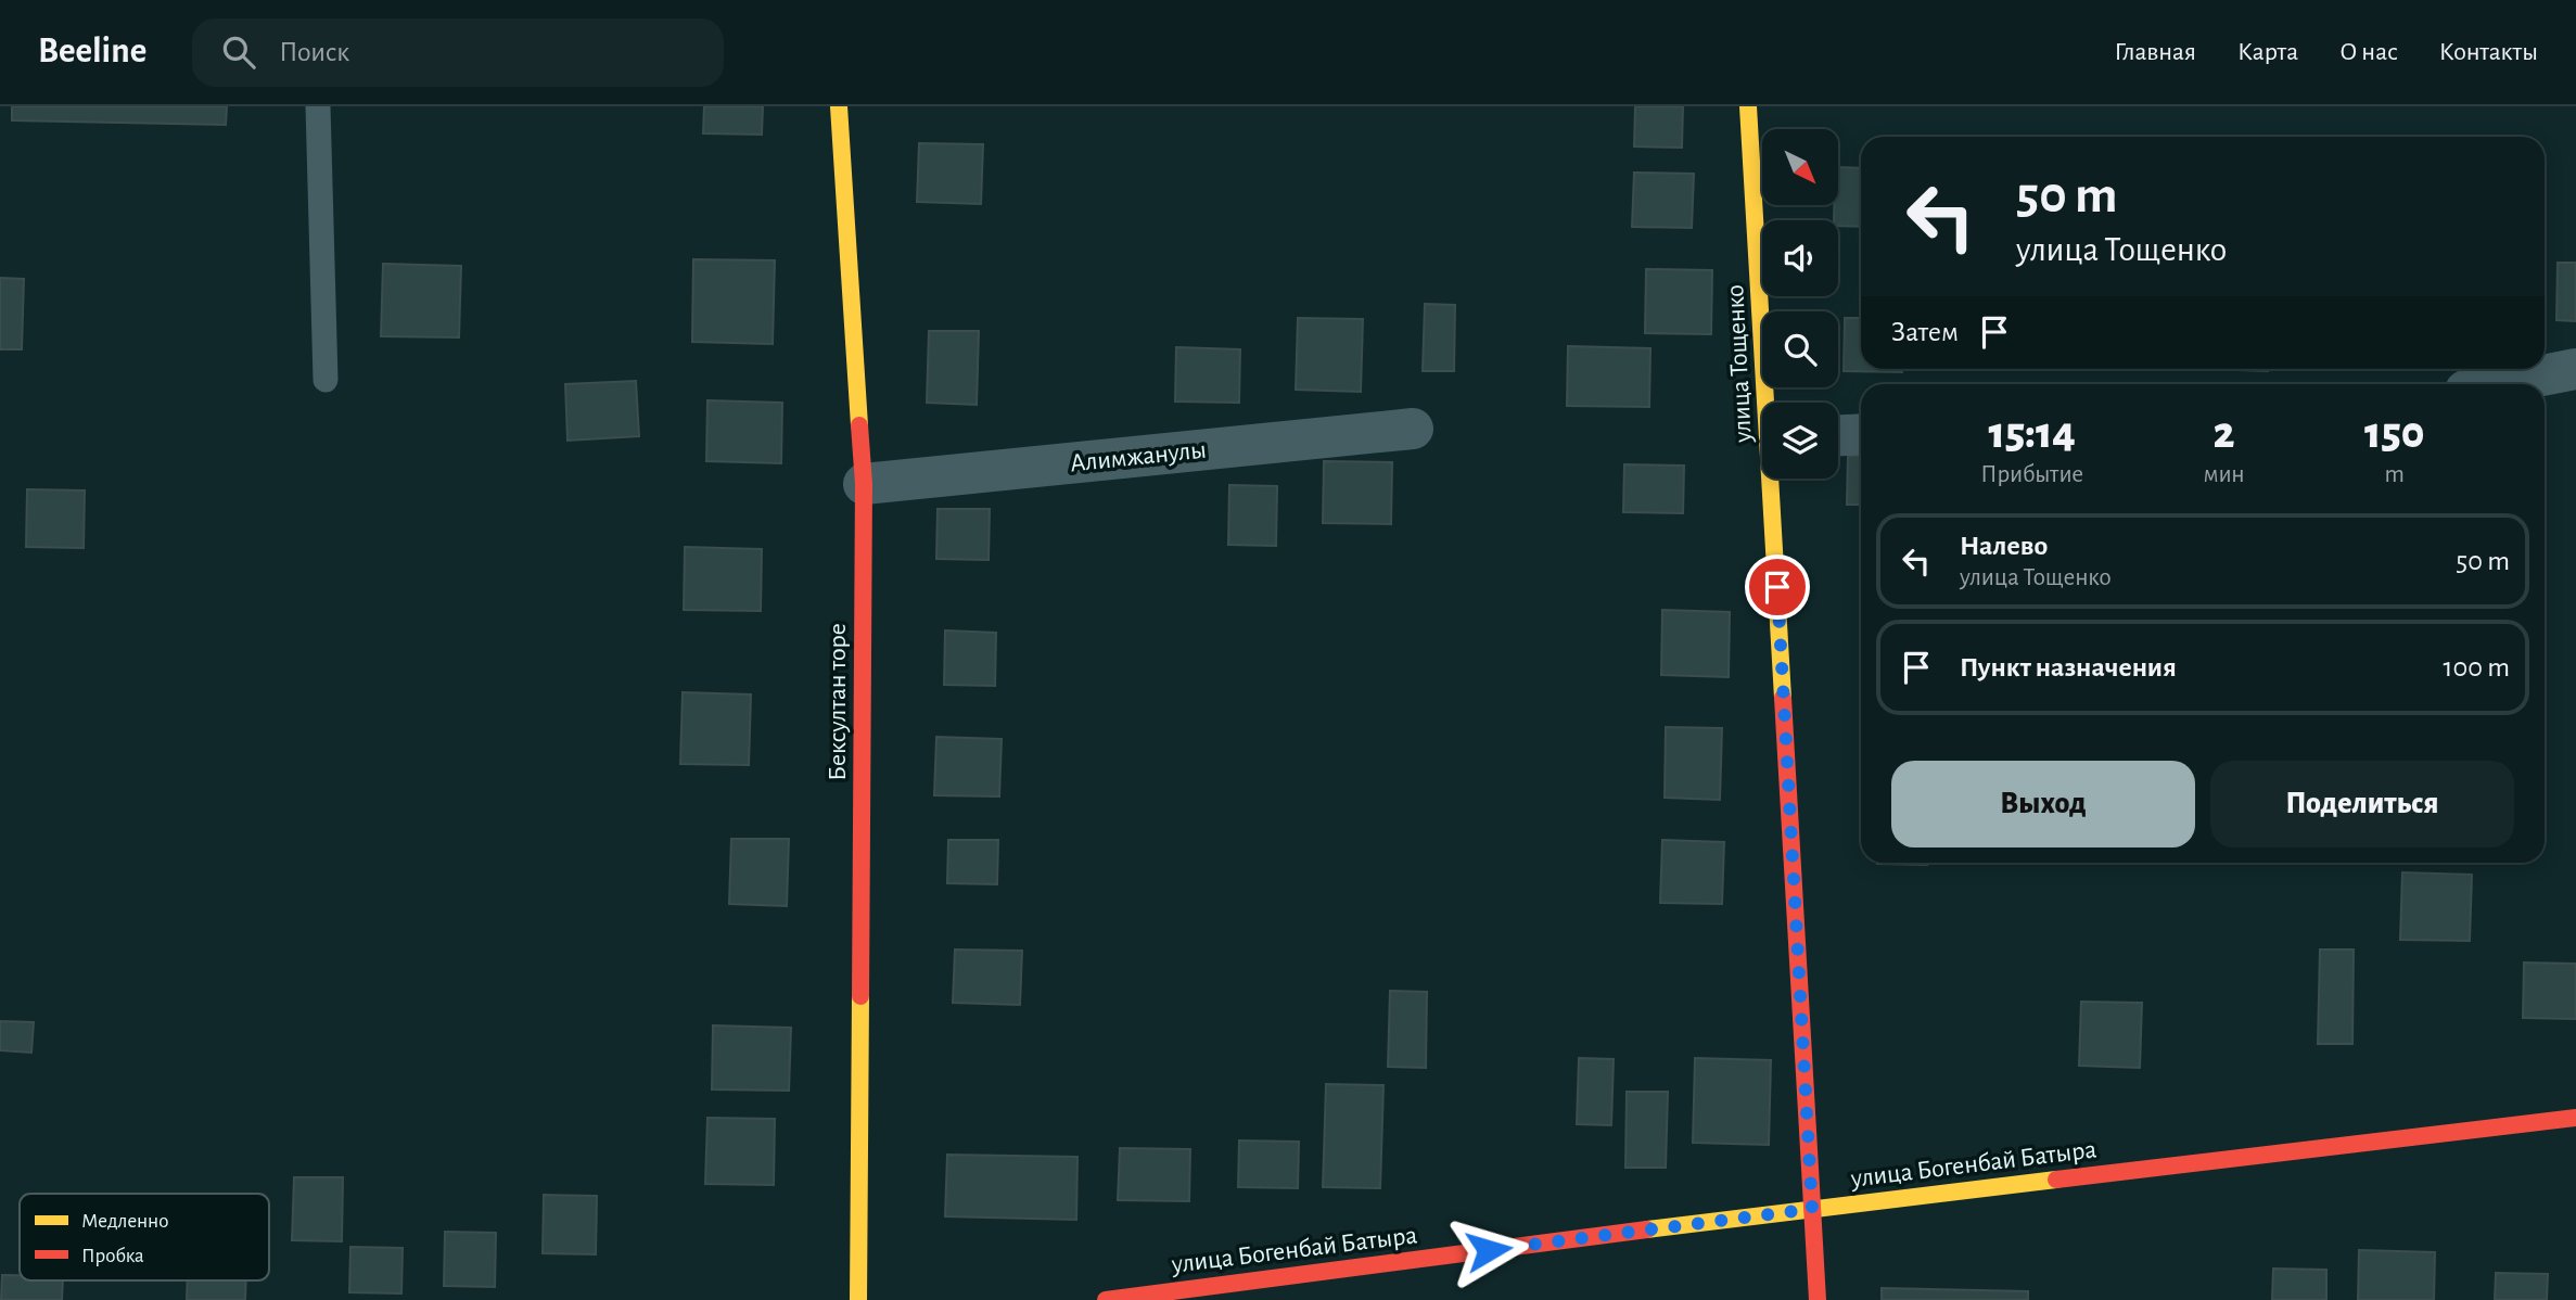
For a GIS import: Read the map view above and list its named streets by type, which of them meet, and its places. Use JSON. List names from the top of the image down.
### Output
{
  "streets": {
    "street": [
      "улица Тощенко",
      "Алимжанулы",
      "Бексултан торе",
      "улица Богенбай Батыра"
    ]
  },
  "crossings": [
    ["улица Тощенко", "улица Богенбай Батыра"],
    ["Алимжанулы", "Бексултан торе"]
  ],
  "legend": ["Медленно", "Пробка"],
  "north": "bottom right",
  "page": {
    "header": "Beeline",
    "search": "Поиск",
    "nav": [
      "Главная",
      "Карта",
      "О нас",
      "Контакты"
    ],
    "turn": ["50 m", "улица Тощенко"],
    "then": "Затем",
    "eta": [
      "15:14",
      "Прибытие",
      "2",
      "мин",
      "150",
      "m"
    ],
    "list": [
      {
        "name": "Налево",
        "note": "улица Тощенко",
        "value": "50 m"
      },
      {
        "name": "Пункт назначения",
        "value": "100 m"
      }
    ],
    "buttons": ["Выход", "Поделиться"]
  }
}
